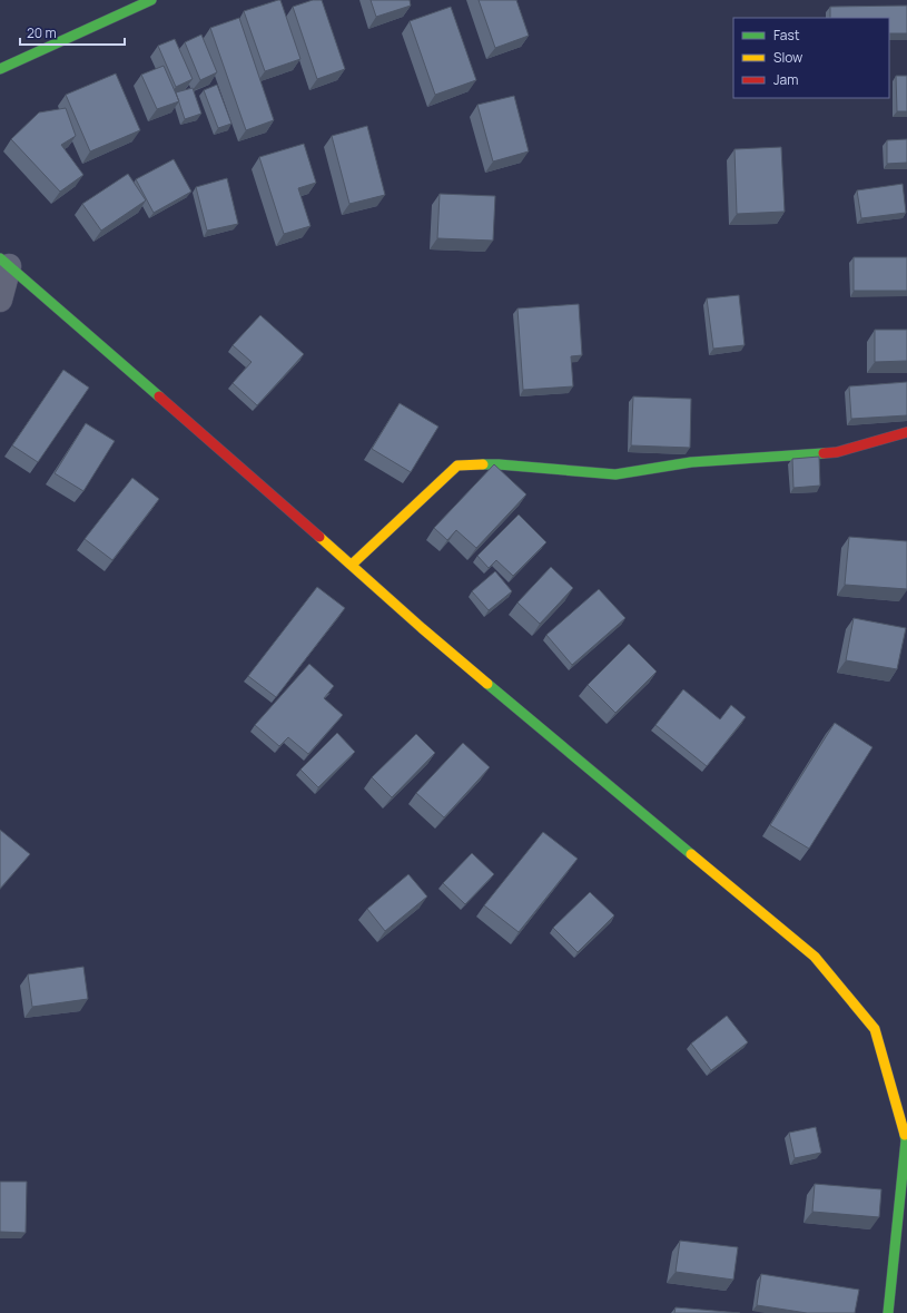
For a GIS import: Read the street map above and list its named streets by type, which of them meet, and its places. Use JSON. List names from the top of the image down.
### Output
{
  "legend": ["Fast", "Slow", "Jam"],
  "scale_bar": "20 m"
}
